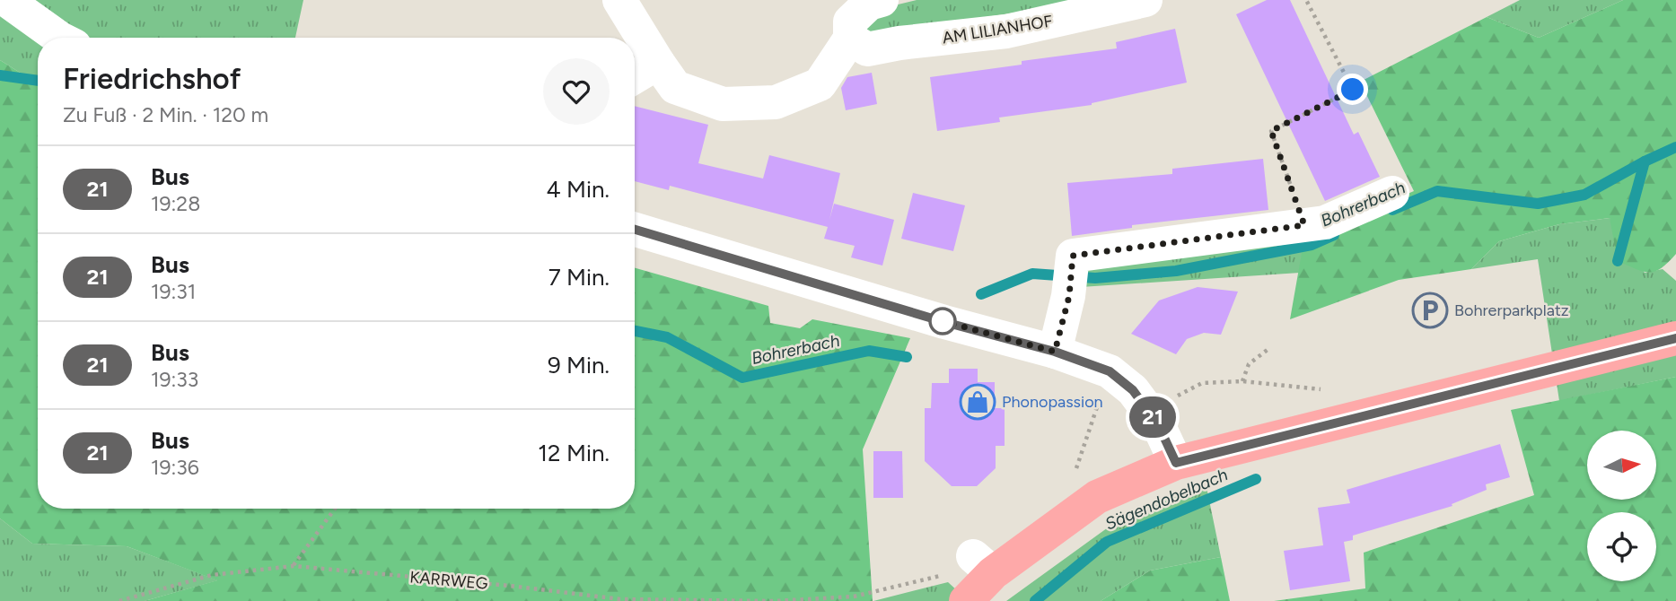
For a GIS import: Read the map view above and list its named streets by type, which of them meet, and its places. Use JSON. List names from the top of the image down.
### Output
{
  "streets": {
    "street": ["AM LILIANHOF"],
    "path": ["KARRWEG"]
  },
  "water": ["Bohrerbach", "Sägendobelbach"],
  "places": {
    "parking": ["Bohrerparkplatz"],
    "shop": ["Phonopassion"]
  },
  "lines": ["bus line 21"],
  "north": "right",
  "page": {
    "on_map": "21",
    "heading": ["Friedrichshof", "Zu Fuß · 2 Min. · 120 m"],
    "list": [
      {
        "mark": "21",
        "name": "Bus",
        "note": "19:28",
        "value": "4 Min."
      },
      {
        "mark": "21",
        "name": "Bus",
        "note": "19:31",
        "value": "7 Min."
      },
      {
        "mark": "21",
        "name": "Bus",
        "note": "19:33",
        "value": "9 Min."
      },
      {
        "mark": "21",
        "name": "Bus",
        "note": "19:36",
        "value": "12 Min."
      }
    ]
  }
}
